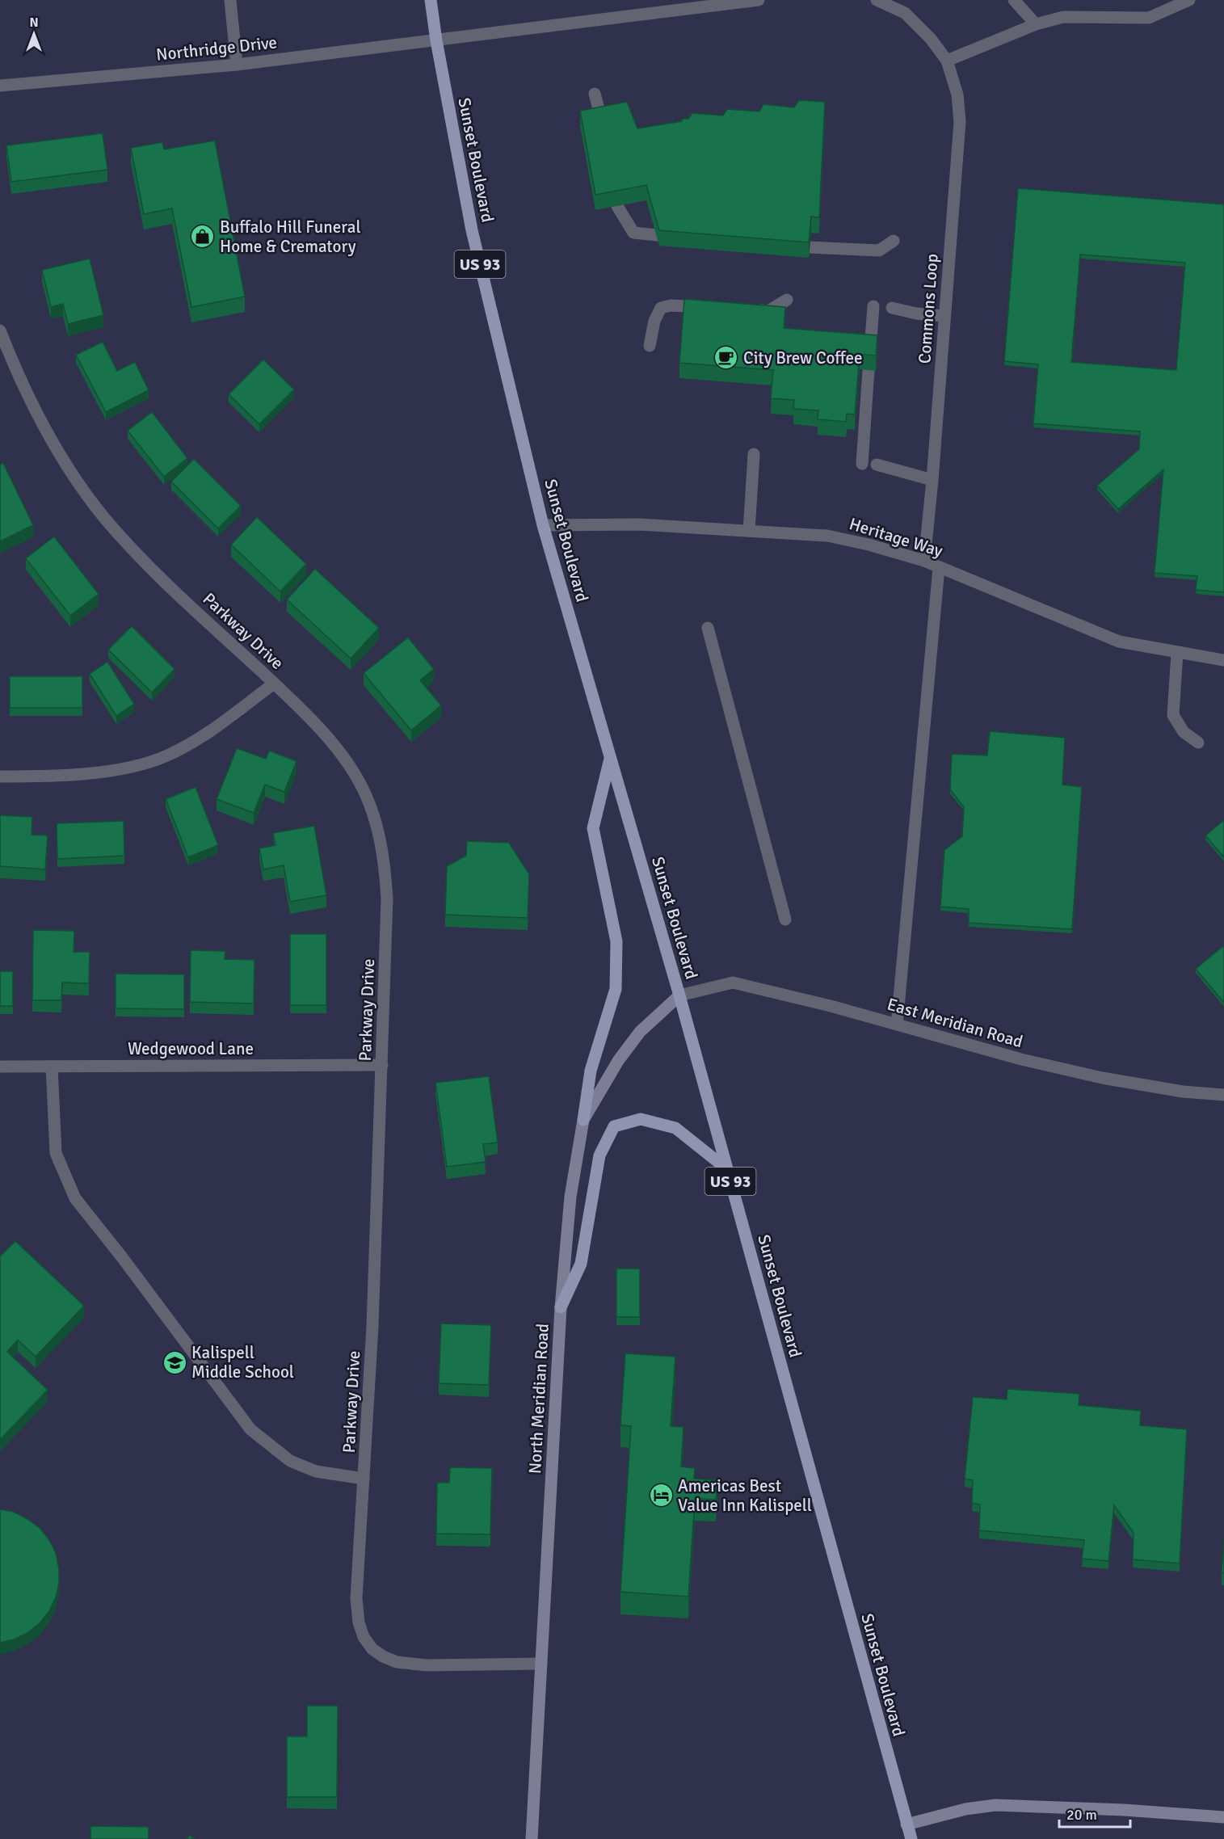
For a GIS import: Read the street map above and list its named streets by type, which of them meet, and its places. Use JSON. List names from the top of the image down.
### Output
{
  "streets": {
    "main road": ["Sunset Boulevard", "US 93", "North Meridian Road"],
    "street": [
      "Northridge Drive",
      "Commons Loop",
      "Heritage Way",
      "Parkway Drive",
      "East Meridian Road",
      "Wedgewood Lane"
    ]
  },
  "crossings": [
    ["Northridge Drive", "Sunset Boulevard"],
    ["Sunset Boulevard", "Heritage Way"],
    ["Sunset Boulevard", "East Meridian Road"],
    ["Sunset Boulevard", "North Meridian Road"],
    ["Commons Loop", "Heritage Way"],
    ["Parkway Drive", "Wedgewood Lane"],
    ["Parkway Drive", "North Meridian Road"],
    ["East Meridian Road", "North Meridian Road"]
  ],
  "places": {
    "shop": ["Buffalo Hill Funeral Home & Crematory"],
    "cafe": ["City Brew Coffee"],
    "school or university": ["Kalispell Middle School"],
    "hotel": ["Americas Best Value Inn Kalispell"]
  },
  "scale_bar": "20 m",
  "north": "top"
}
